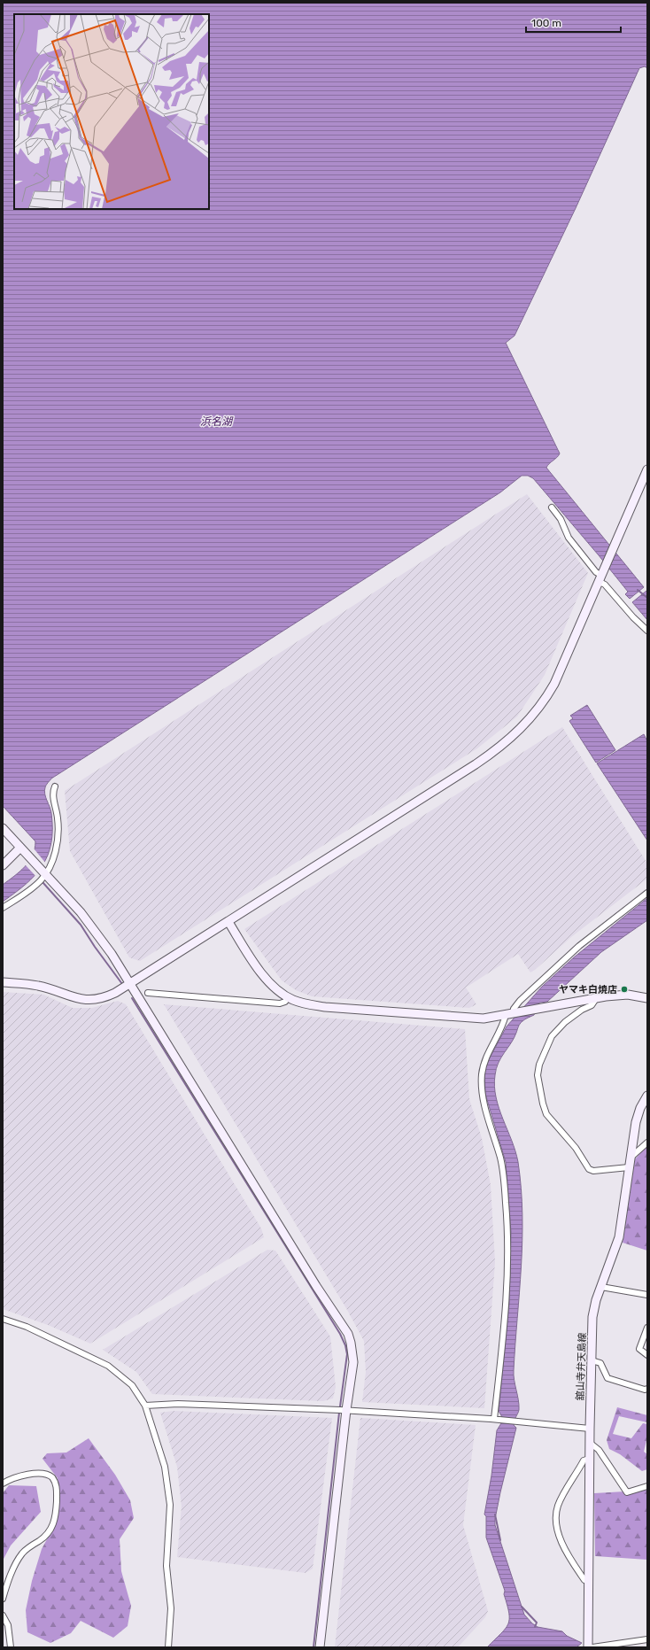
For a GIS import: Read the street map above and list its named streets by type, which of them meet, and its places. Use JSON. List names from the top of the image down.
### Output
{
  "streets": {
    "street": ["舘山寺弁天島線"]
  },
  "water": ["浜名湖"],
  "places": ["ヤマキ白焼店"],
  "scale_bar": "100 m"
}
